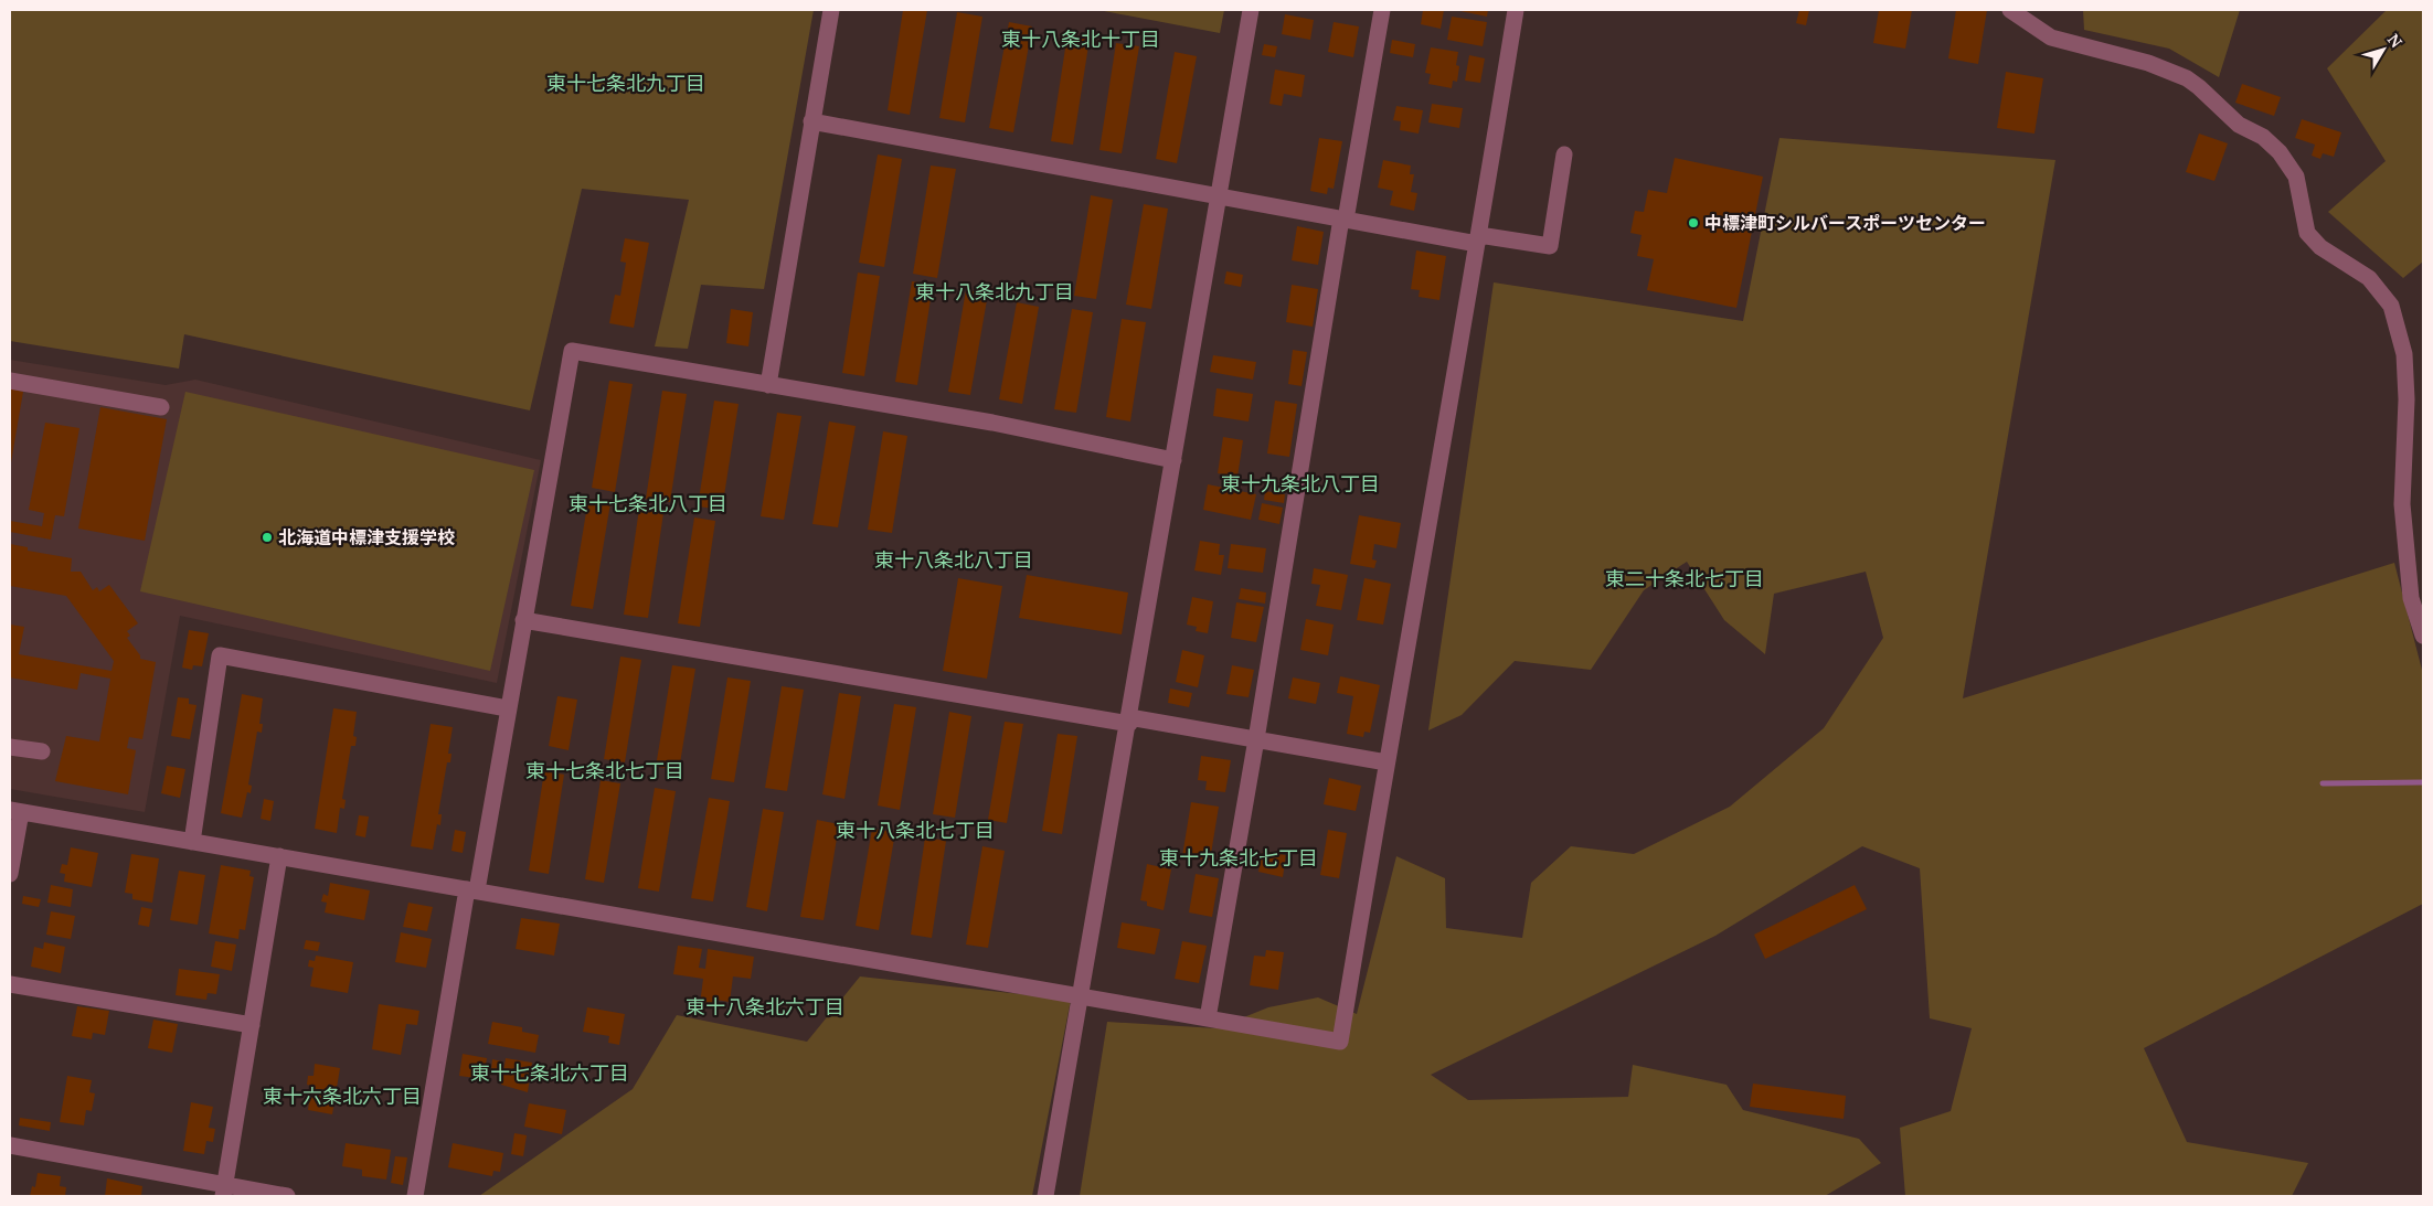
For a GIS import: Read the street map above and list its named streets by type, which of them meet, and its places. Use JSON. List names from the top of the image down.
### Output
{
  "districts": [
    "東十八条北十丁目",
    "東十七条北九丁目",
    "東十八条北九丁目",
    "東十九条北八丁目",
    "東十七条北八丁目",
    "東十八条北八丁目",
    "東二十条北七丁目",
    "東十七条北七丁目",
    "東十八条北七丁目",
    "東十九条北七丁目",
    "東十八条北六丁目",
    "東十七条北六丁目",
    "東十六条北六丁目"
  ],
  "places": ["中標津町シルバースポーツセンター", "北海道中標津支援学校"],
  "north": "top right"
}
